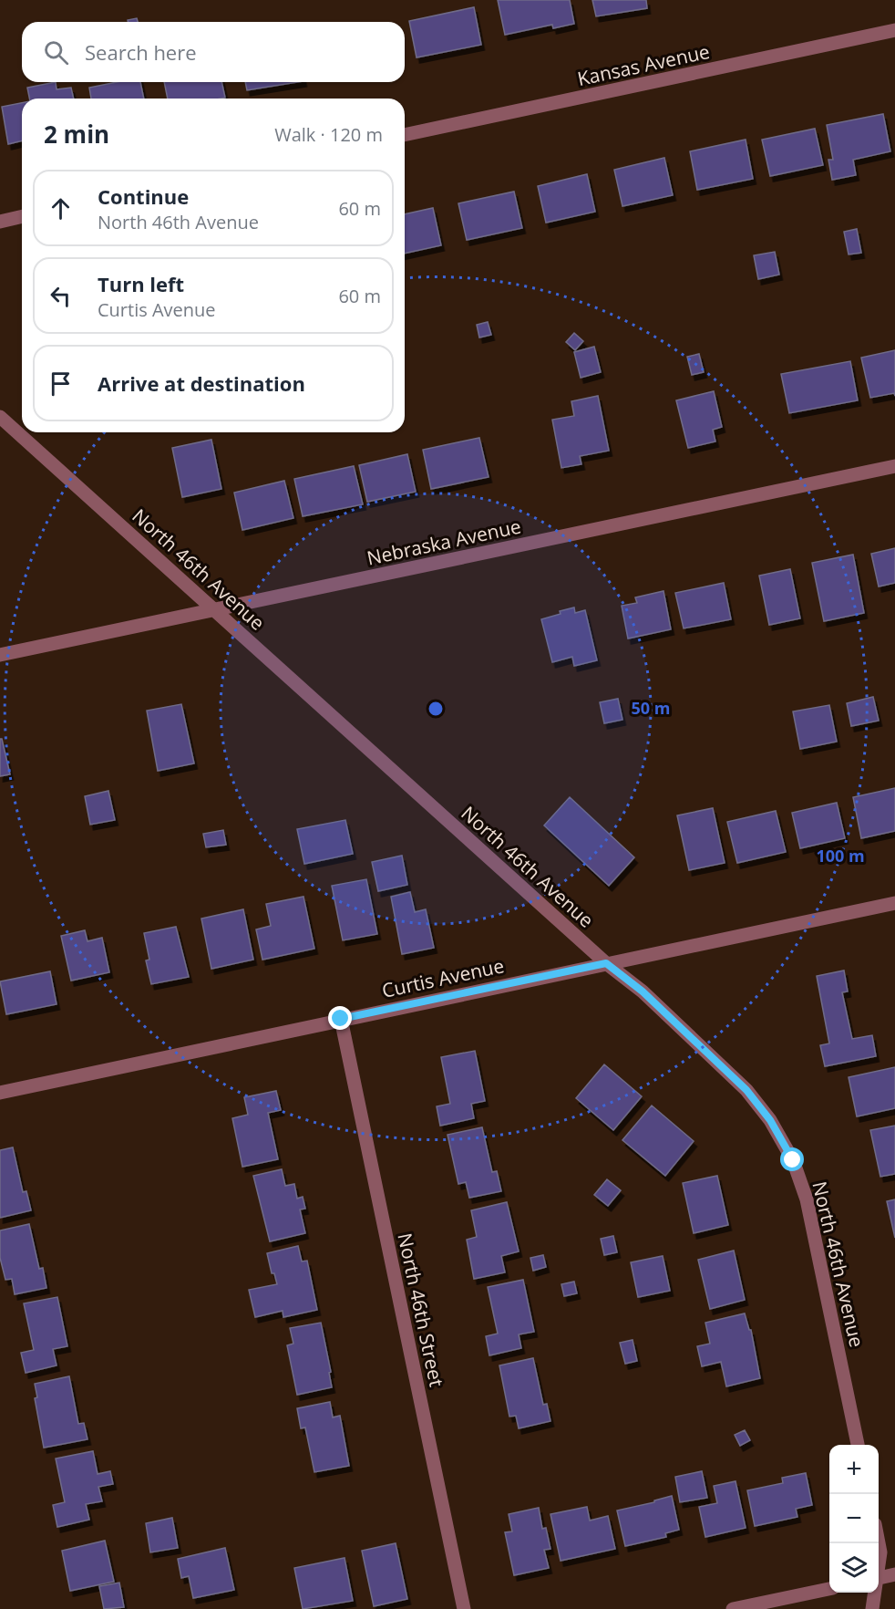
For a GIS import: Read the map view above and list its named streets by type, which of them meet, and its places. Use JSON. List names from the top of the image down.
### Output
{
  "streets": {
    "street": [
      "Kansas Avenue",
      "Nebraska Avenue",
      "North 46th Avenue",
      "Curtis Avenue",
      "North 46th Street"
    ]
  },
  "crossings": [
    ["Nebraska Avenue", "North 46th Avenue"],
    ["North 46th Avenue", "Curtis Avenue"],
    ["Curtis Avenue", "North 46th Street"]
  ],
  "page": {
    "search": "Search here",
    "heading": ["2 min", "Walk · 120 m"],
    "list": [
      ["Continue", "North 46th Avenue", "60 m"],
      ["Turn left", "Curtis Avenue", "60 m"],
      "Arrive at destination"
    ],
    "map_buttons": ["+", "−"]
  },
  "rings": ["50 m", "100 m"]
}
